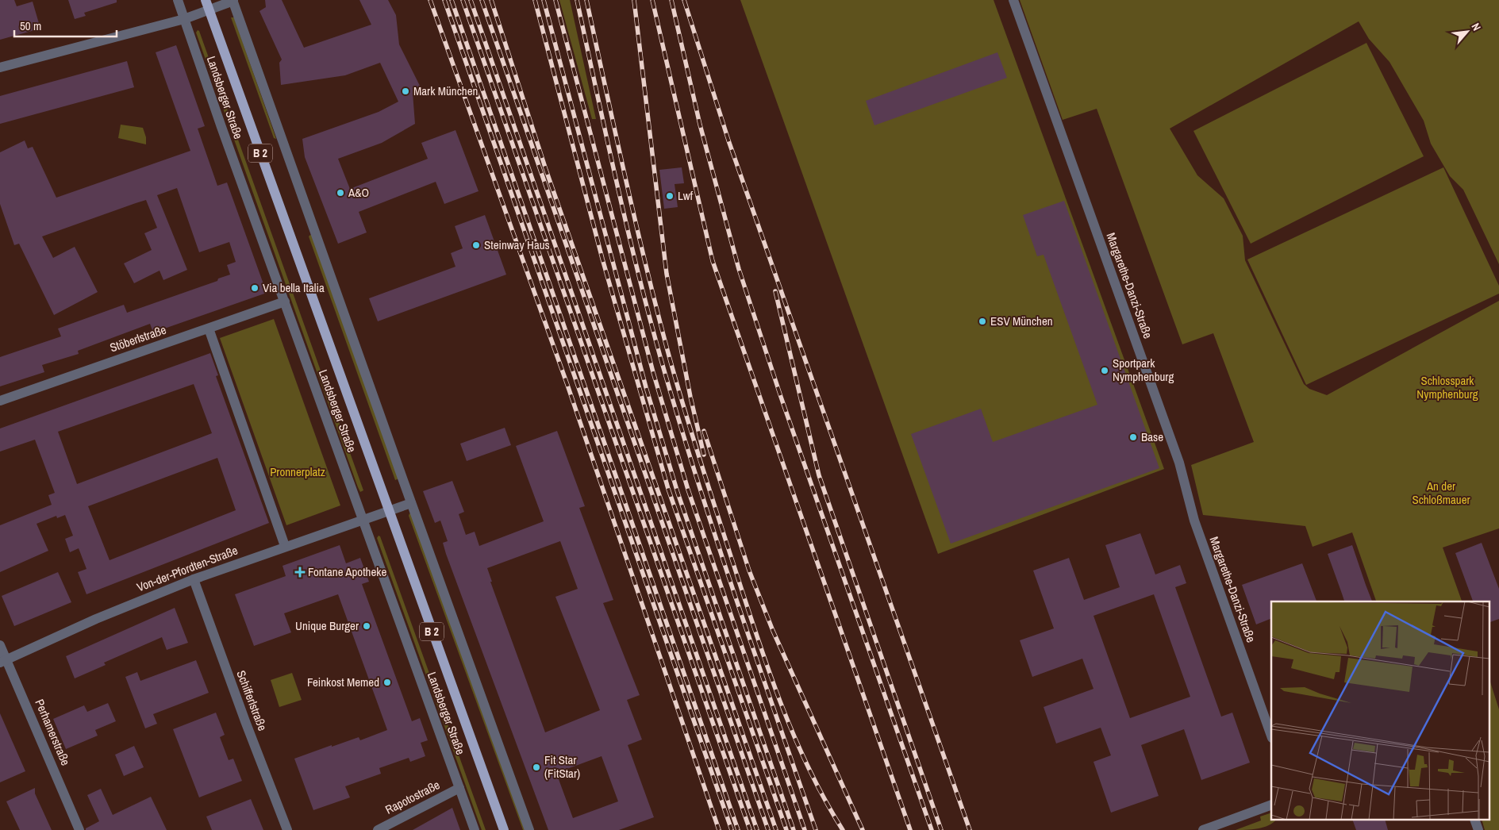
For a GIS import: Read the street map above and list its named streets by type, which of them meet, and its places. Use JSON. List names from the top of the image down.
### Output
{
  "streets": {
    "main road": ["Landsberger Straße", "B 2"],
    "street": [
      "Margarethe-Danzi-Straße",
      "Stöberlstraße",
      "Von-der-Pfordten-Straße",
      "Schifferlstraße",
      "Perhamerstraße",
      "Rapotostraße"
    ]
  },
  "crossings": [
    ["Landsberger Straße", "Stöberlstraße"],
    ["Landsberger Straße", "Von-der-Pfordten-Straße"],
    ["Landsberger Straße", "Rapotostraße"],
    ["Von-der-Pfordten-Straße", "Schifferlstraße"],
    ["Von-der-Pfordten-Straße", "Perhamerstraße"]
  ],
  "parks": ["Schlosspark Nymphenburg", "Pronnerplatz", "An der Schloßmauer"],
  "places": {
    "other": [
      "Mark München",
      "A&O",
      "Lwf",
      "Steinway Haus",
      "Via bella Italia",
      "ESV München",
      "Sportpark Nymphenburg",
      "Base",
      "Unique Burger",
      "Feinkost Memed",
      "Fit Star (FitStar)"
    ],
    "health": ["Fontane Apotheke"]
  },
  "scale_bar": "50 m",
  "north": "top right"
}
